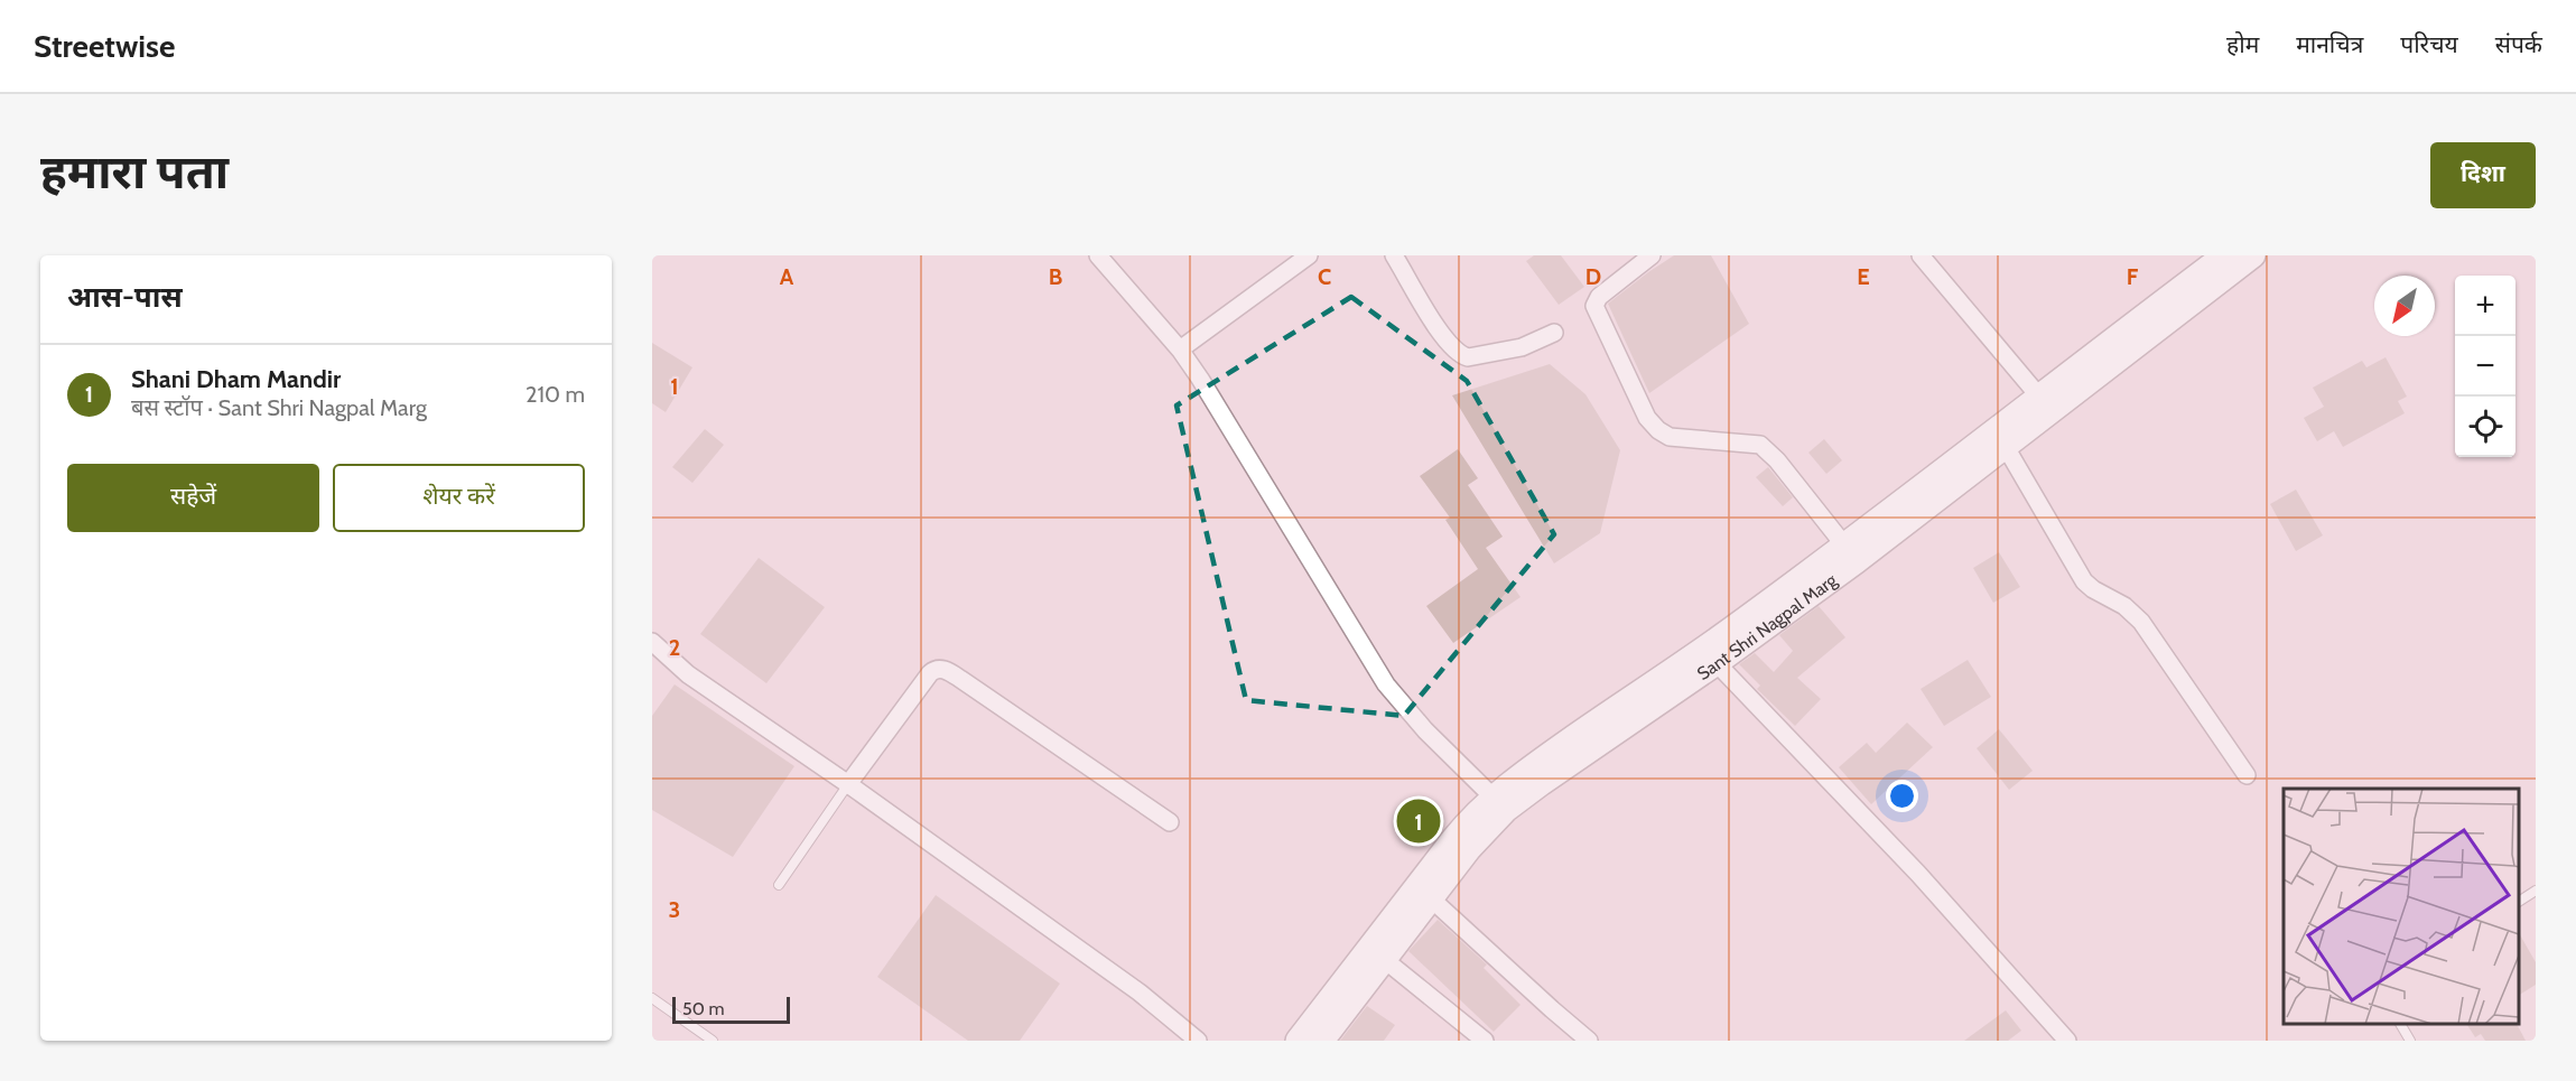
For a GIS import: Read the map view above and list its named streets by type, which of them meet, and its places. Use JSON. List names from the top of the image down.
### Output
{
  "streets": {
    "main road": ["Sant Shri Nagpal Marg"]
  },
  "scale_bar": "50 m",
  "north": "bottom left",
  "page": {
    "header": "Streetwise",
    "nav": [
      "होम",
      "मानचित्र",
      "परिचय",
      "संपर्क"
    ],
    "title": "हमारा पता",
    "buttons": [
      "दिशा",
      ["सहेजें", "शेयर करें"]
    ],
    "heading": "आस-पास",
    "map_buttons": ["+", "−"],
    "list": [
      {
        "mark": "1",
        "name": "Shani Dham Mandir",
        "note": "बस स्टॉप · Sant Shri Nagpal Marg",
        "value": "210 m"
      }
    ],
    "pins": "1",
    "scale": "50 m"
  },
  "grid": {
    "columns": [
      "A",
      "B",
      "C",
      "D",
      "E",
      "F"
    ],
    "rows": ["1", "2", "3"]
  }
}
